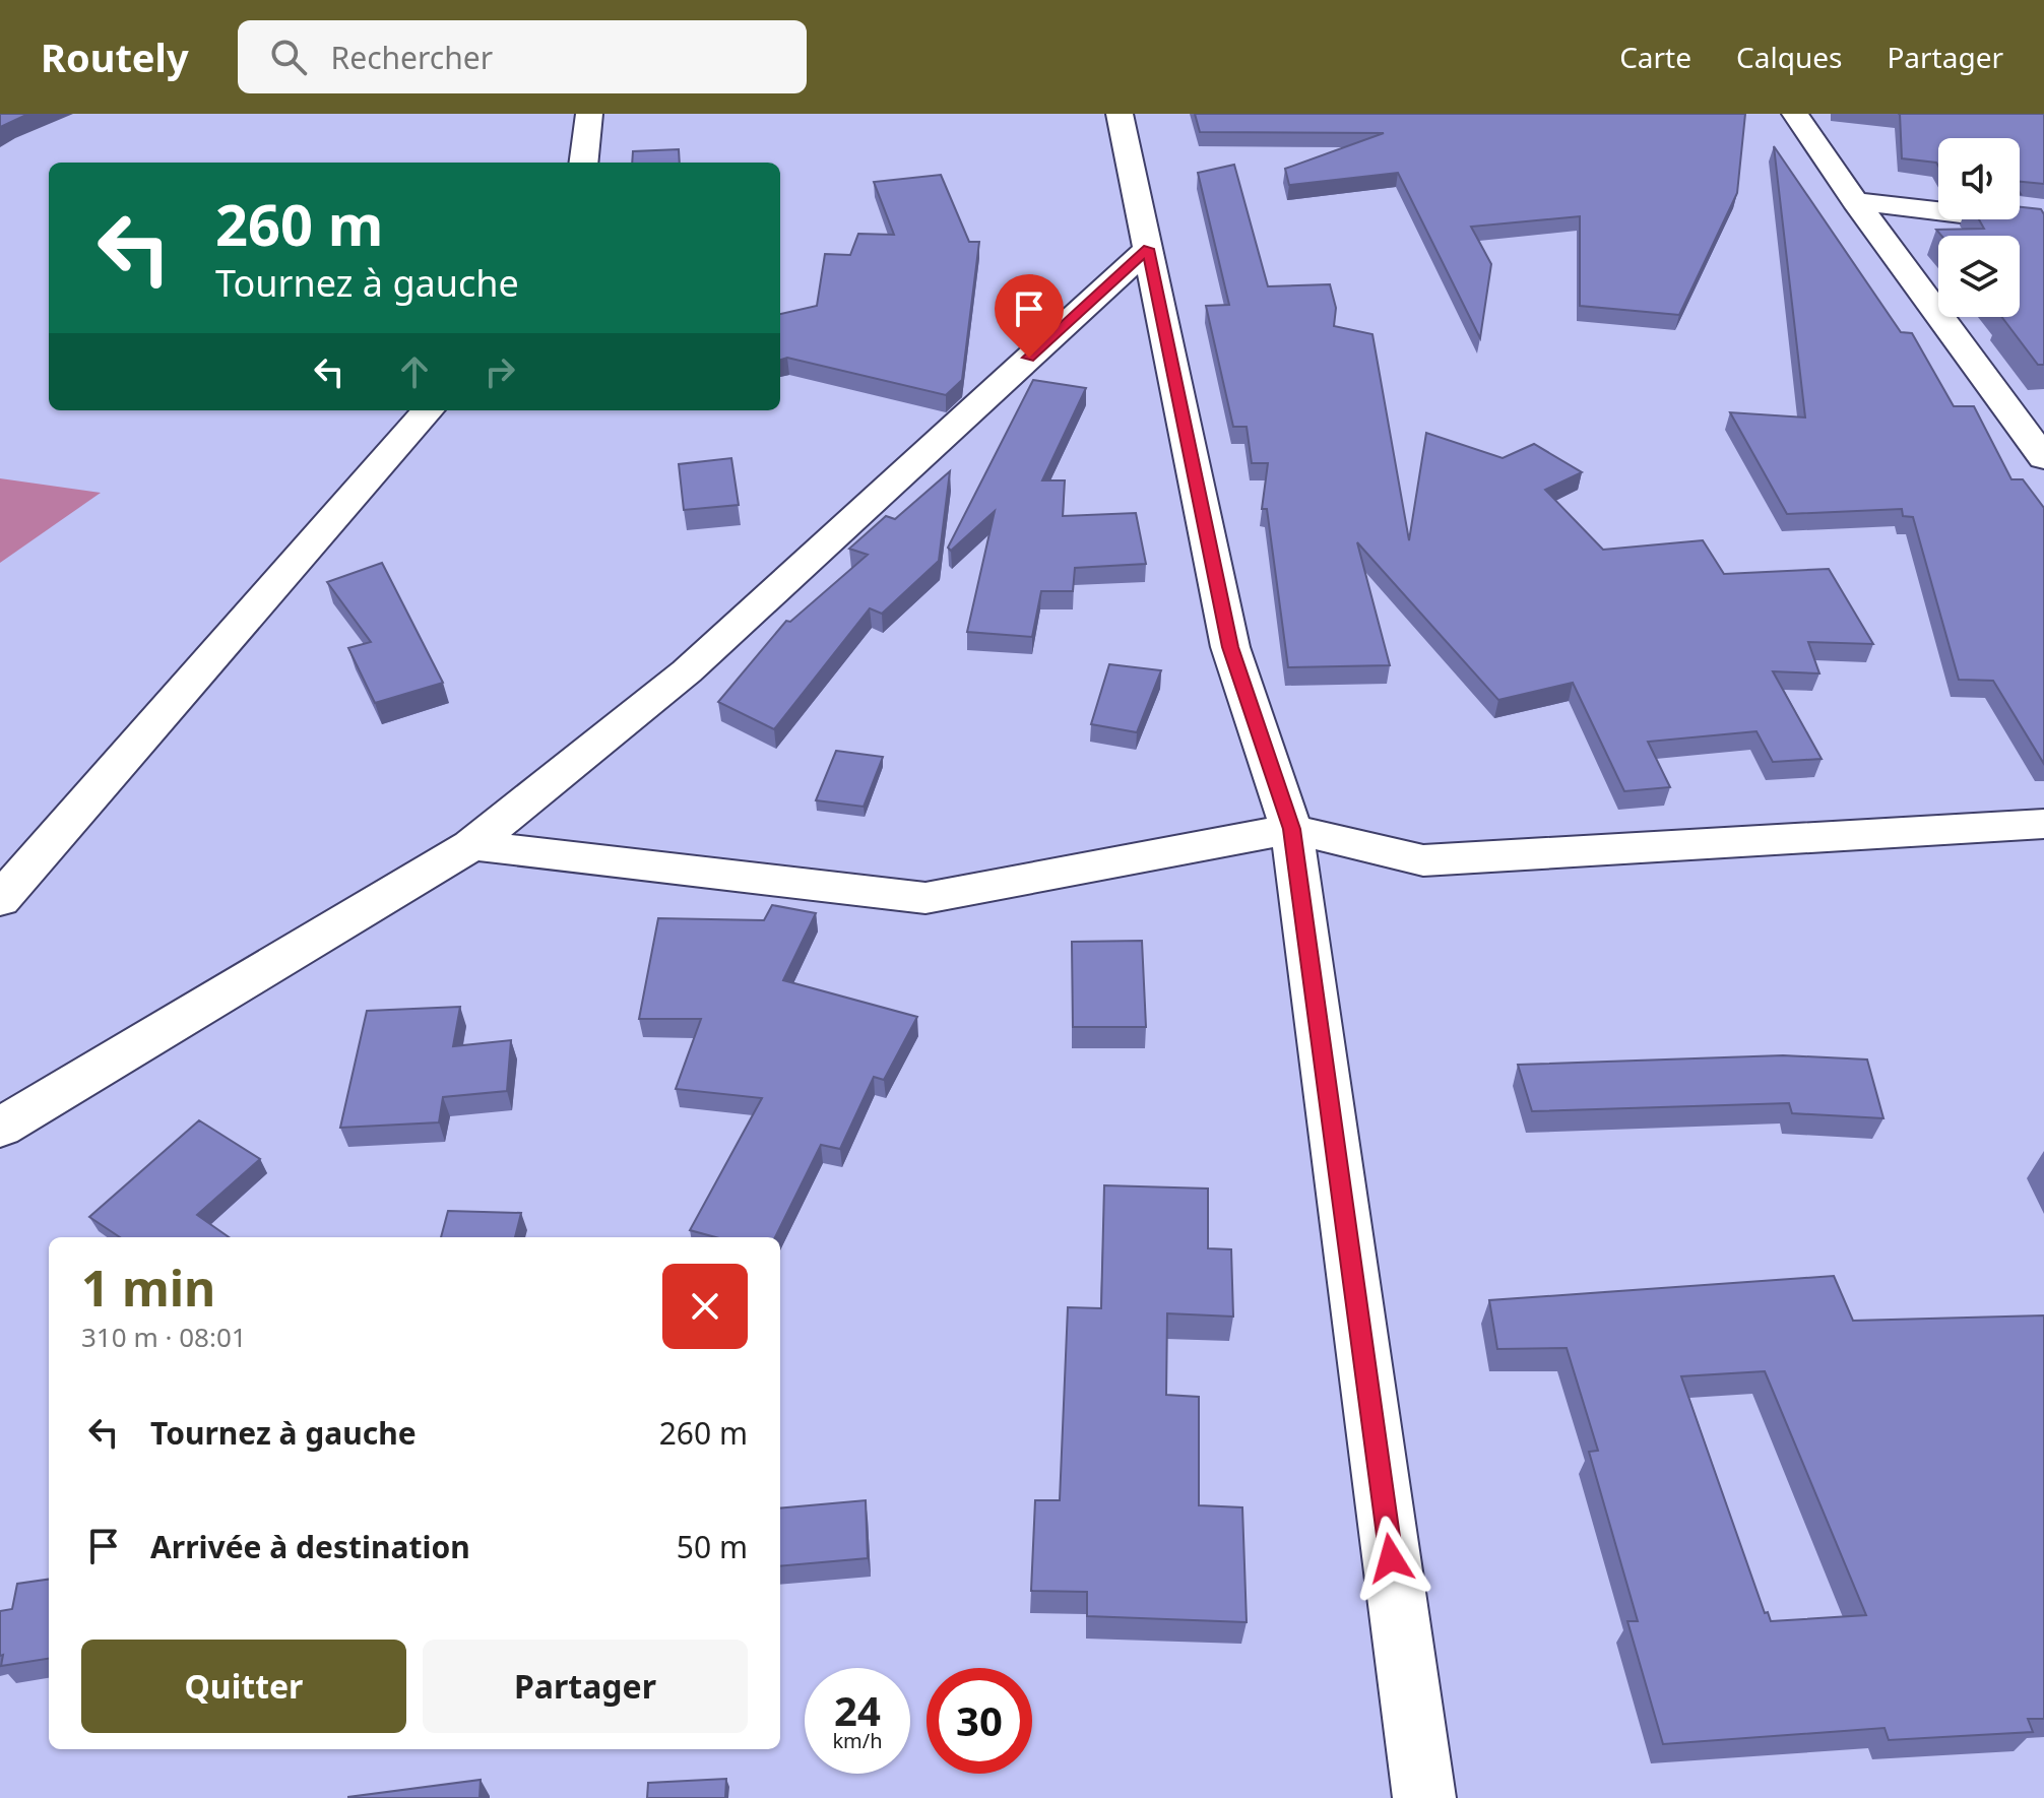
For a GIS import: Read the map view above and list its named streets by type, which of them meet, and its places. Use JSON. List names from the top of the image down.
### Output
{
  "page": {
    "header": "Routely",
    "search": "Rechercher",
    "nav": ["Carte", "Calques", "Partager"],
    "turn": ["260 m", "Tournez à gauche"],
    "heading": ["1 min", "310 m · 08:01"],
    "list": [
      {
        "name": "Tournez à gauche",
        "value": "260 m"
      },
      {
        "name": "Arrivée à destination",
        "value": "50 m"
      }
    ],
    "buttons": ["Quitter", "Partager"],
    "speed": "24 km/h",
    "limit": "30"
  }
}
